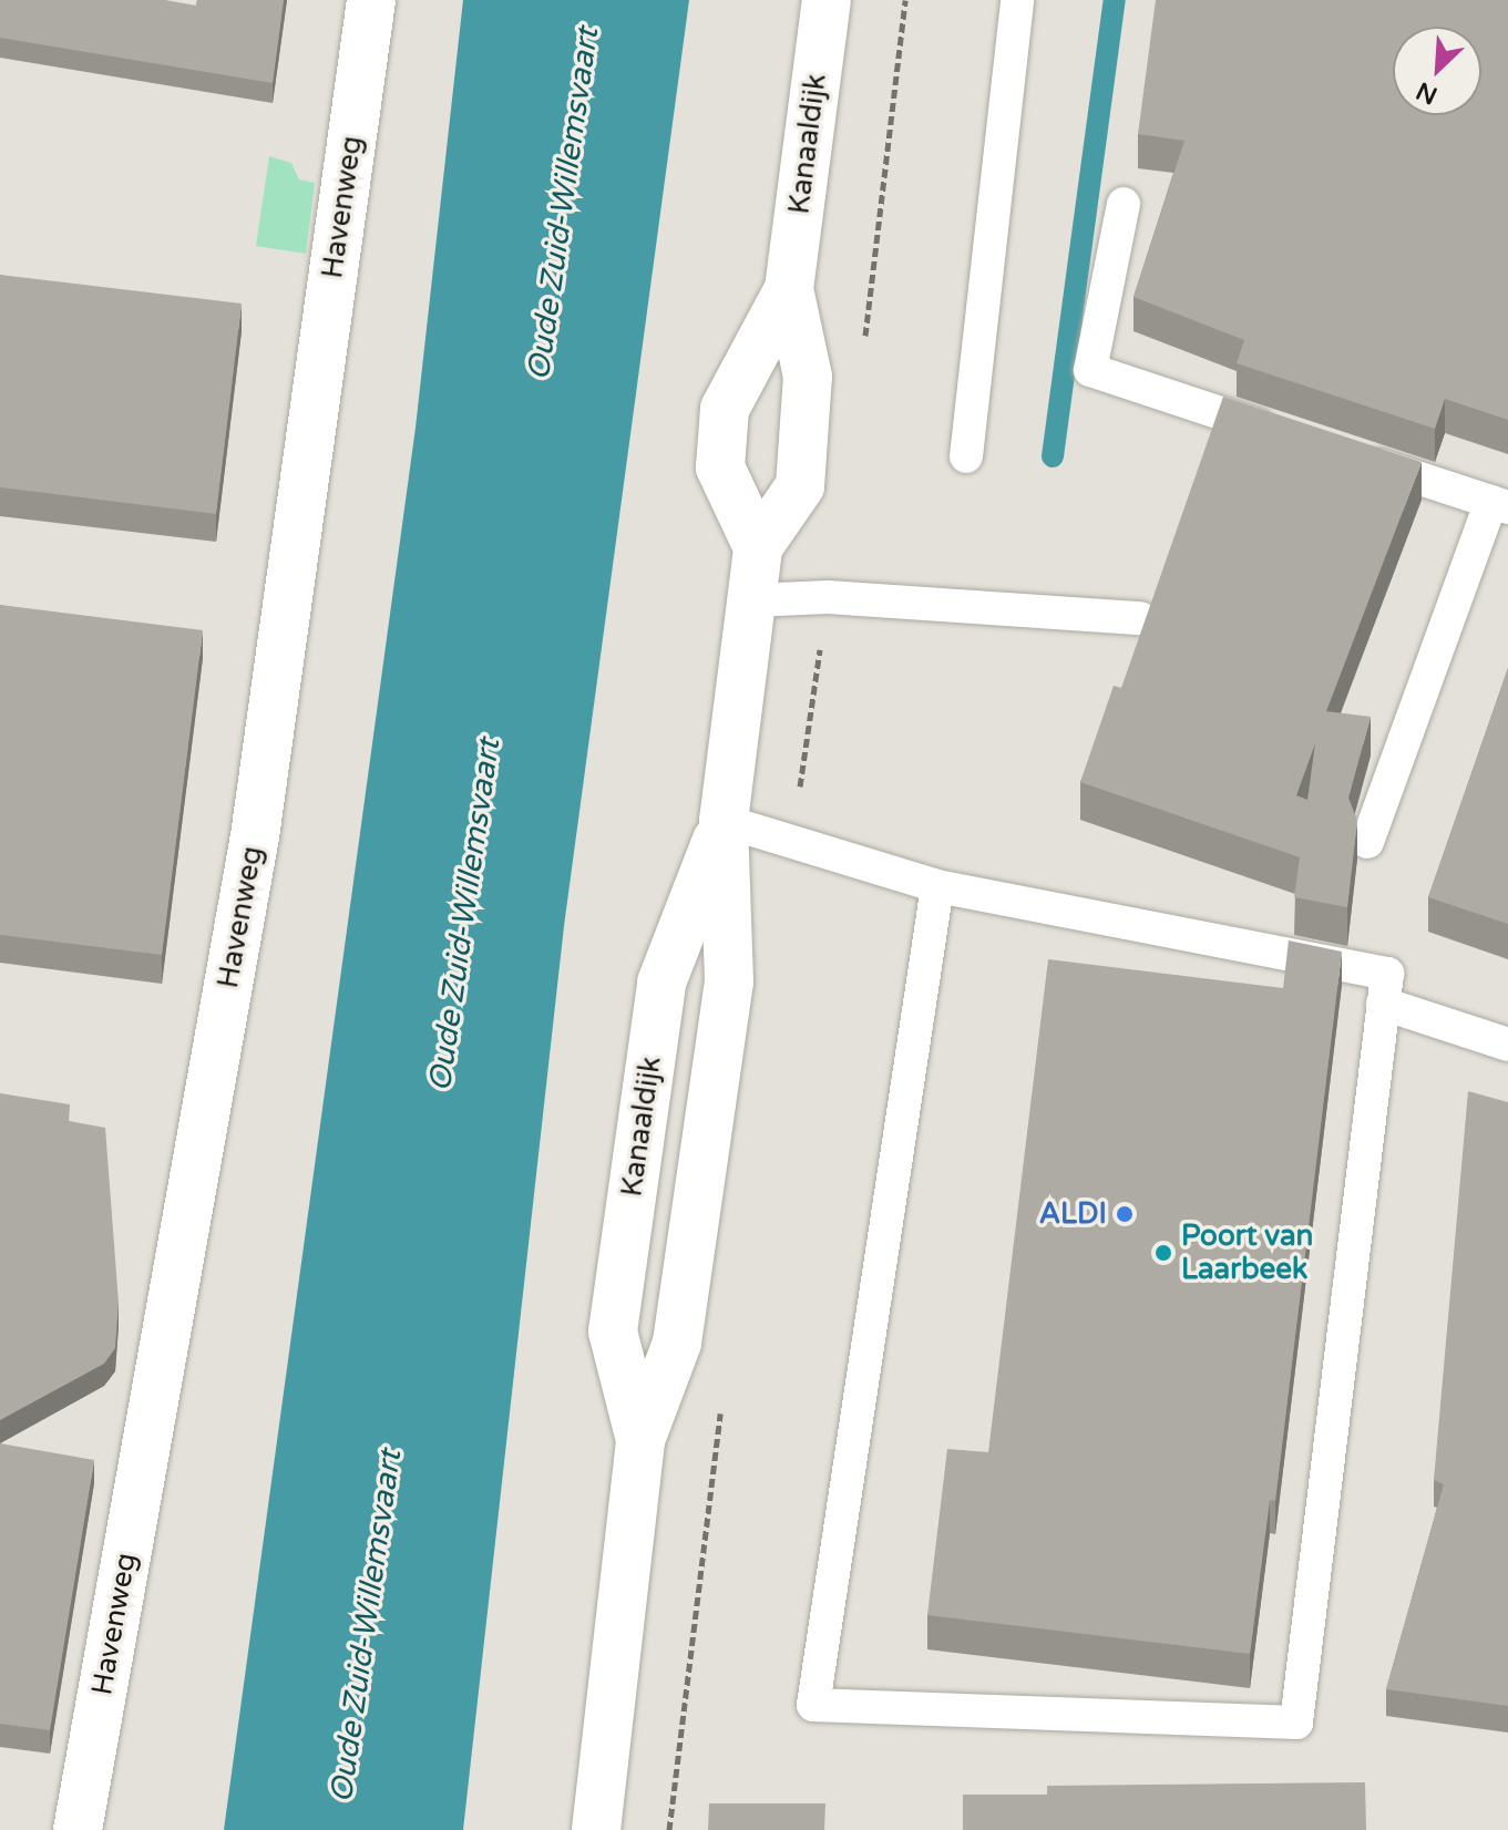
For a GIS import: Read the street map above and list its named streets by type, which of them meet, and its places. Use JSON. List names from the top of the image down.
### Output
{
  "streets": {
    "main road": ["Kanaaldijk", "Havenweg"]
  },
  "water": ["Oude Zuid-Willemsvaart"],
  "places": ["ALDI", "Poort van Laarbeek"],
  "north": "bottom left"
}
